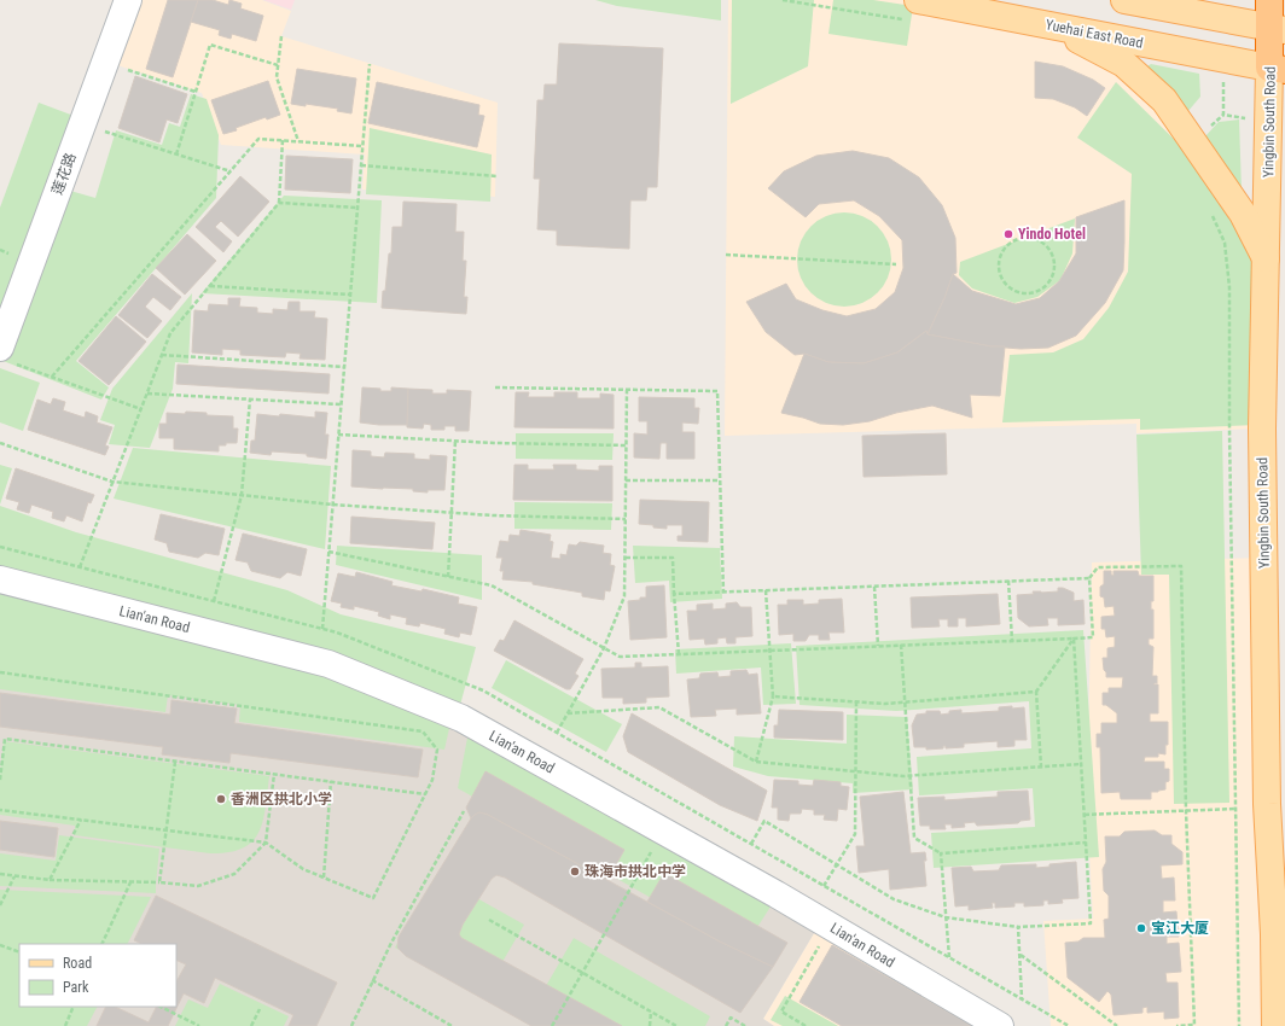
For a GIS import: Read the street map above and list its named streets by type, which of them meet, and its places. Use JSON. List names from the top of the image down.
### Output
{
  "streets": {
    "highway": ["Yingbin South Road"],
    "main road": ["Yuehai East Road"],
    "street": ["莲花路", "Lian'an Road"]
  },
  "crossings": [
    ["Yuehai East Road", "Yingbin South Road"]
  ],
  "places": [
    "Yindo Hotel",
    "香洲区拱北小学",
    "珠海市拱北中学",
    "宝江大厦"
  ],
  "legend": ["Road", "Park"]
}
